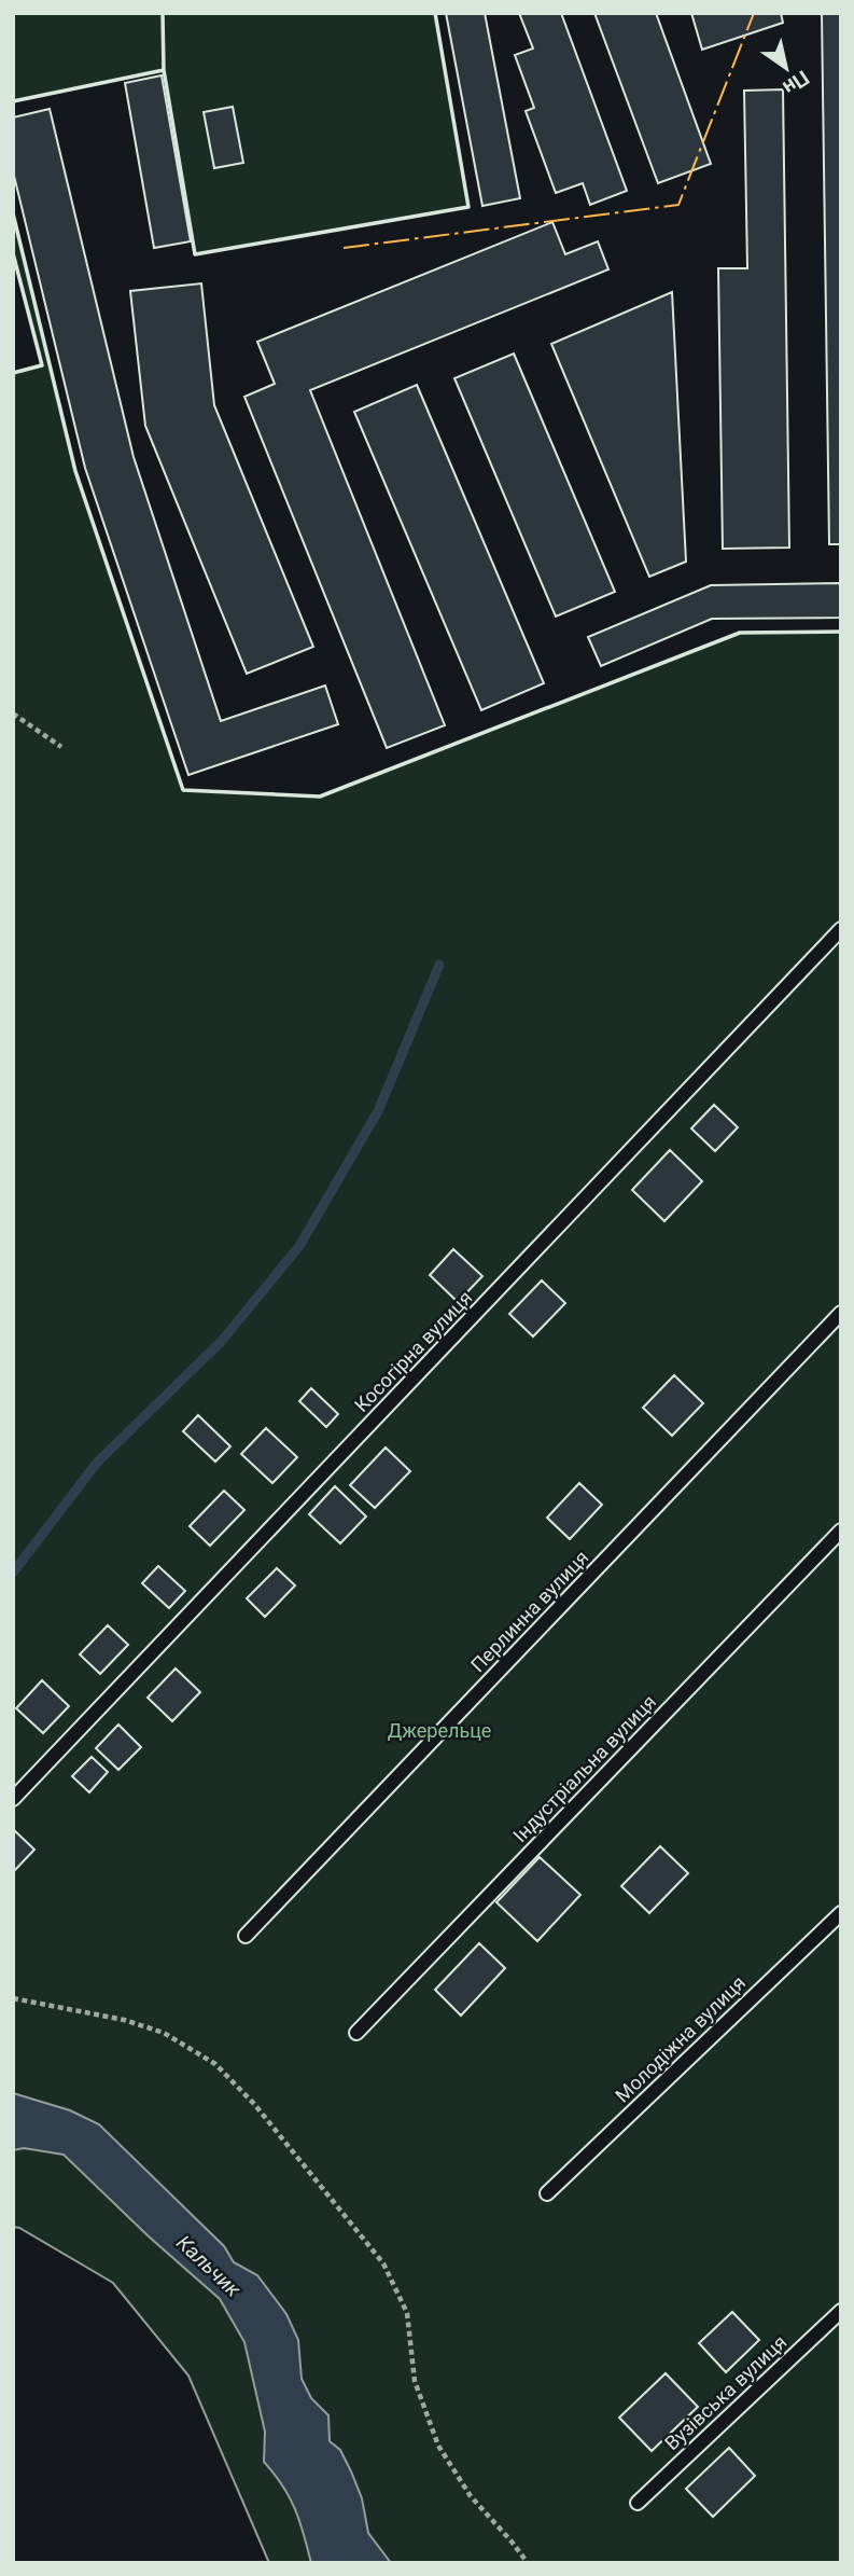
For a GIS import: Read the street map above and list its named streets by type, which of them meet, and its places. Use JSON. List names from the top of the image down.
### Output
{
  "streets": {
    "lane": [
      "Косогірна вулиця",
      "Перлинна вулиця",
      "Індустріальна вулиця",
      "Молодіжна вулиця",
      "Вузівська вулиця"
    ]
  },
  "water": ["Кальчик"],
  "parks": ["Джерельце"],
  "north": "bottom right"
}
